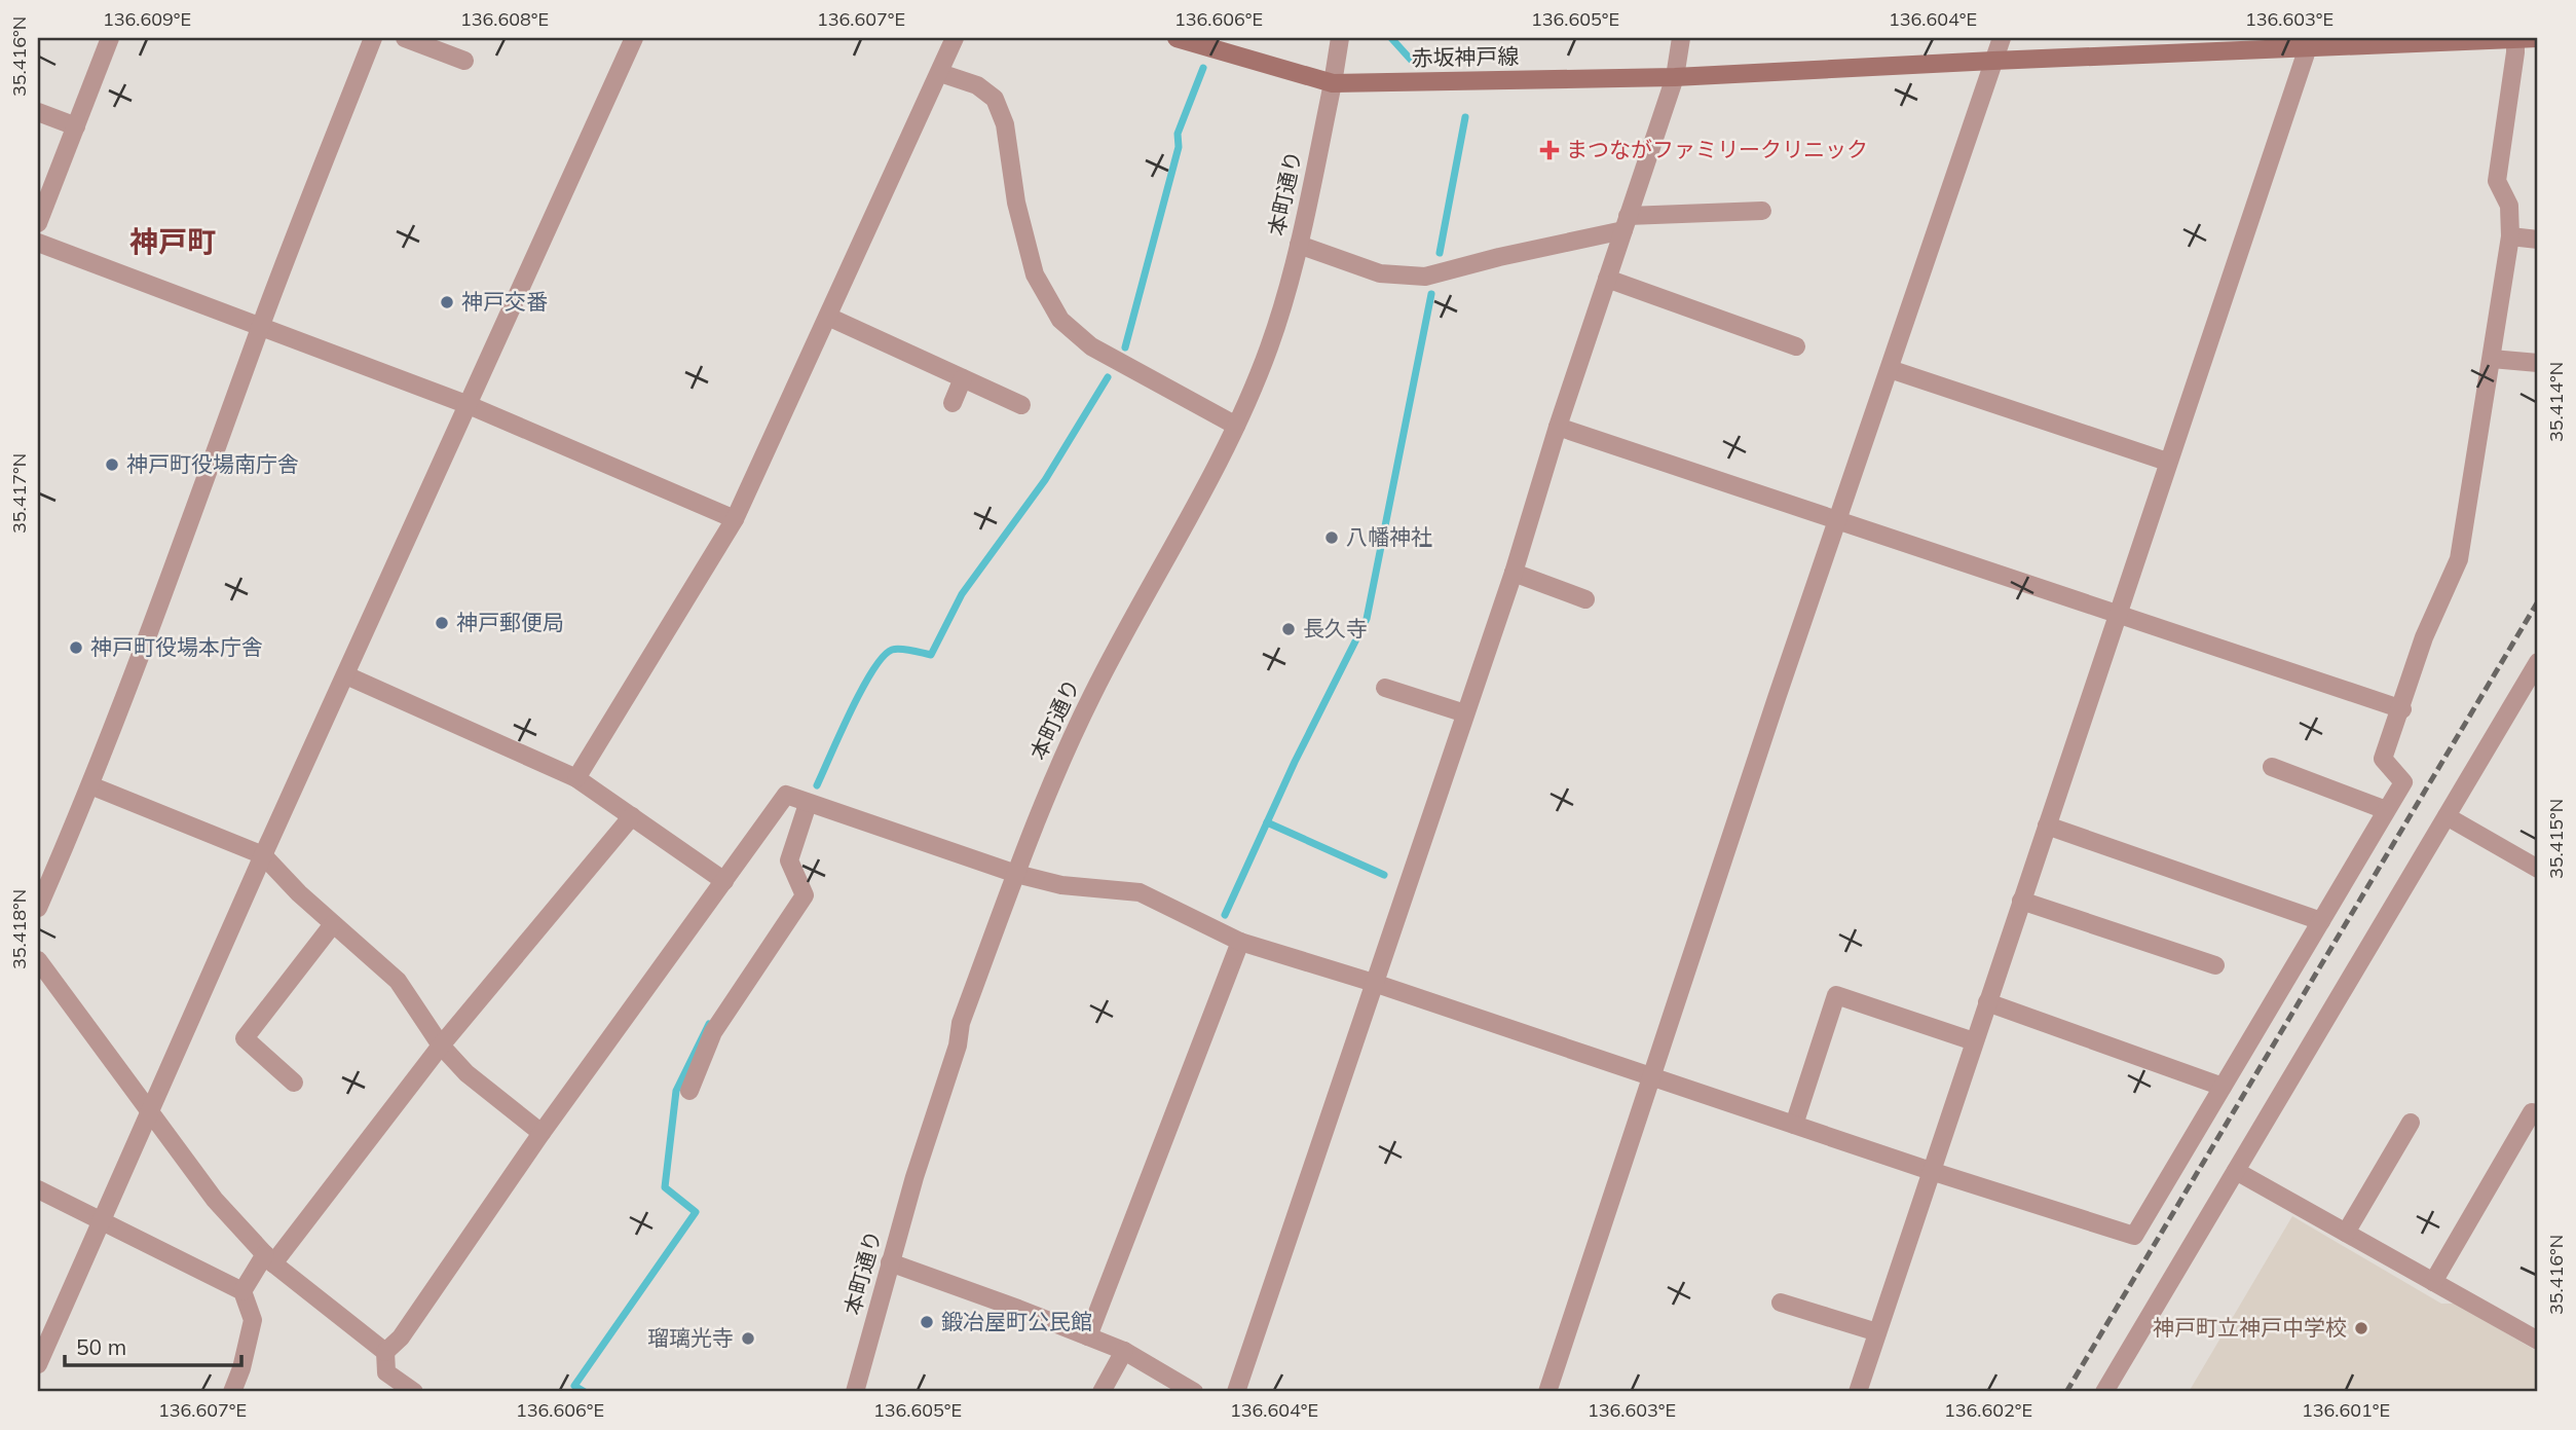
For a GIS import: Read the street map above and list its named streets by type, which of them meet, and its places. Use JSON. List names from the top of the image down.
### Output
{
  "streets": {
    "main road": ["赤坂神戸線"],
    "street": ["本町通り"]
  },
  "crossings": [
    ["赤坂神戸線", "本町通り"]
  ],
  "districts": ["神戸町"],
  "places": {
    "health": ["まつながファミリークリニック"],
    "other": [
      "神戸交番",
      "神戸町役場南庁舎",
      "八幡神社",
      "神戸郵便局",
      "長久寺",
      "神戸町役場本庁舎",
      "鍛冶屋町公民館",
      "神戸町立神戸中学校",
      "瑠璃光寺"
    ]
  },
  "scale_bar": "50 m",
  "coordinates": [
    "136.609°E",
    "136.608°E",
    "136.607°E",
    "136.606°E",
    "136.605°E",
    "136.604°E",
    "136.603°E",
    "35.416°N",
    "35.414°N",
    "35.417°N",
    "35.415°N",
    "35.418°N",
    "136.602°E",
    "136.601°E"
  ]
}
